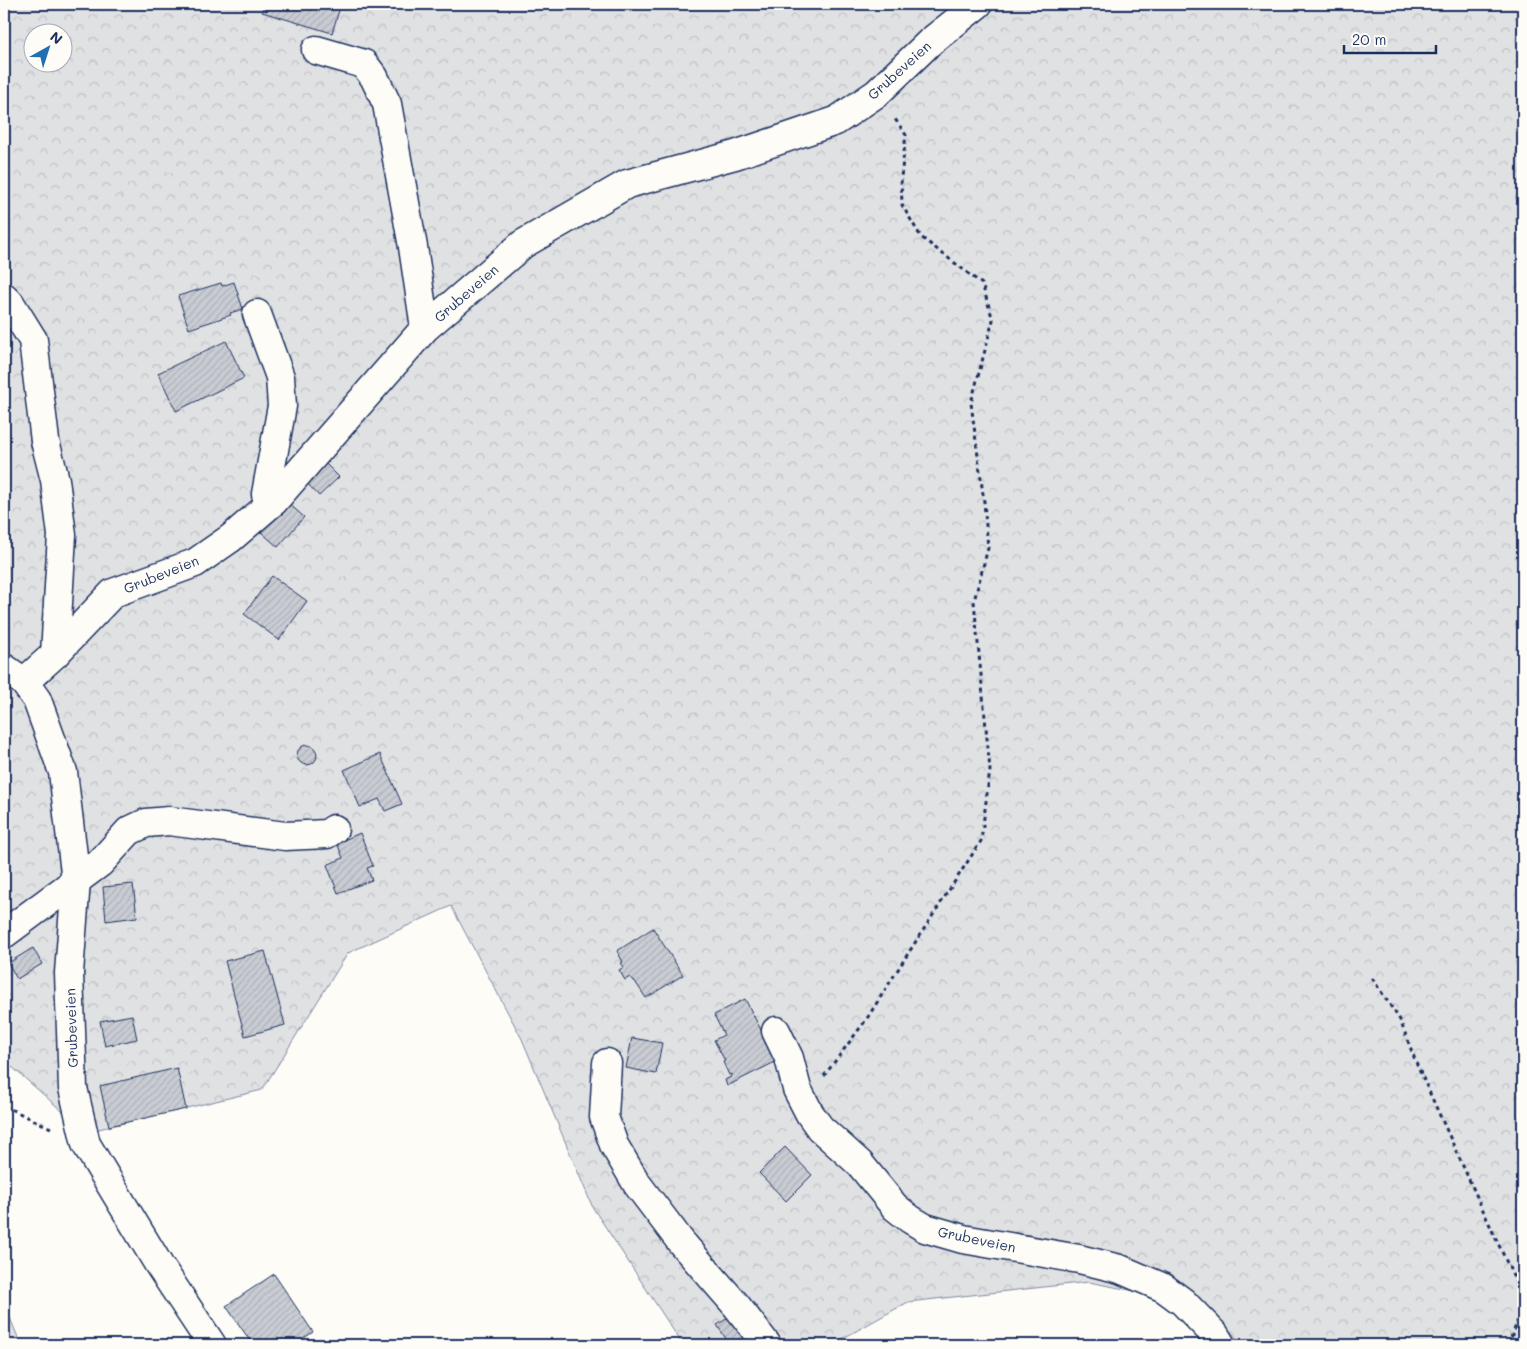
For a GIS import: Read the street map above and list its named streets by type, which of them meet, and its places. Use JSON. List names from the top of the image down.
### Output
{
  "streets": {
    "street": ["Grubeveien"]
  },
  "scale_bar": "20 m",
  "north": "top right"
}
